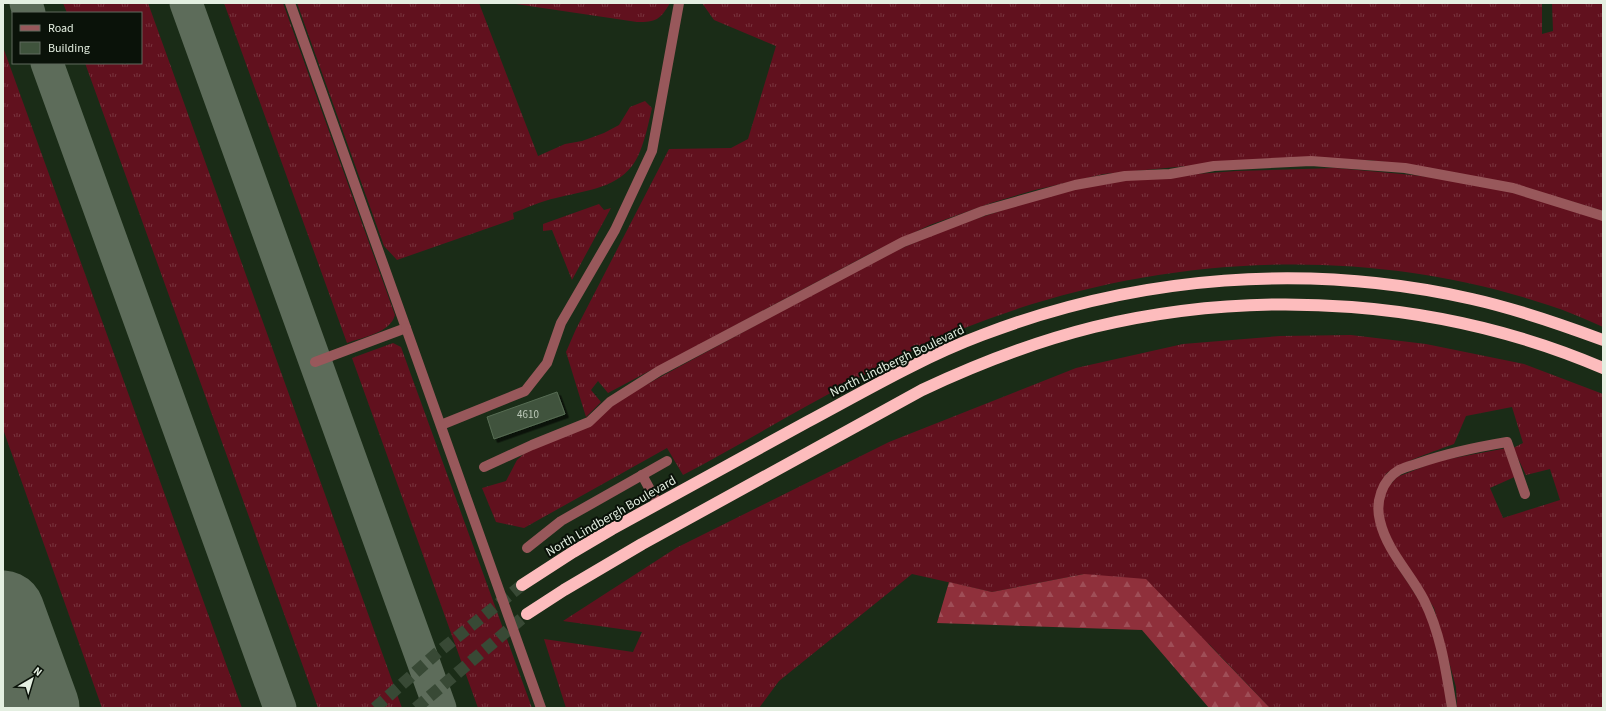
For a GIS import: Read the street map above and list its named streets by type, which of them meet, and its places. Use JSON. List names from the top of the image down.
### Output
{
  "streets": {
    "highway": ["North Lindbergh Boulevard"]
  },
  "house_numbers": ["4610"],
  "legend": ["Road", "Building"],
  "north": "top right"
}
